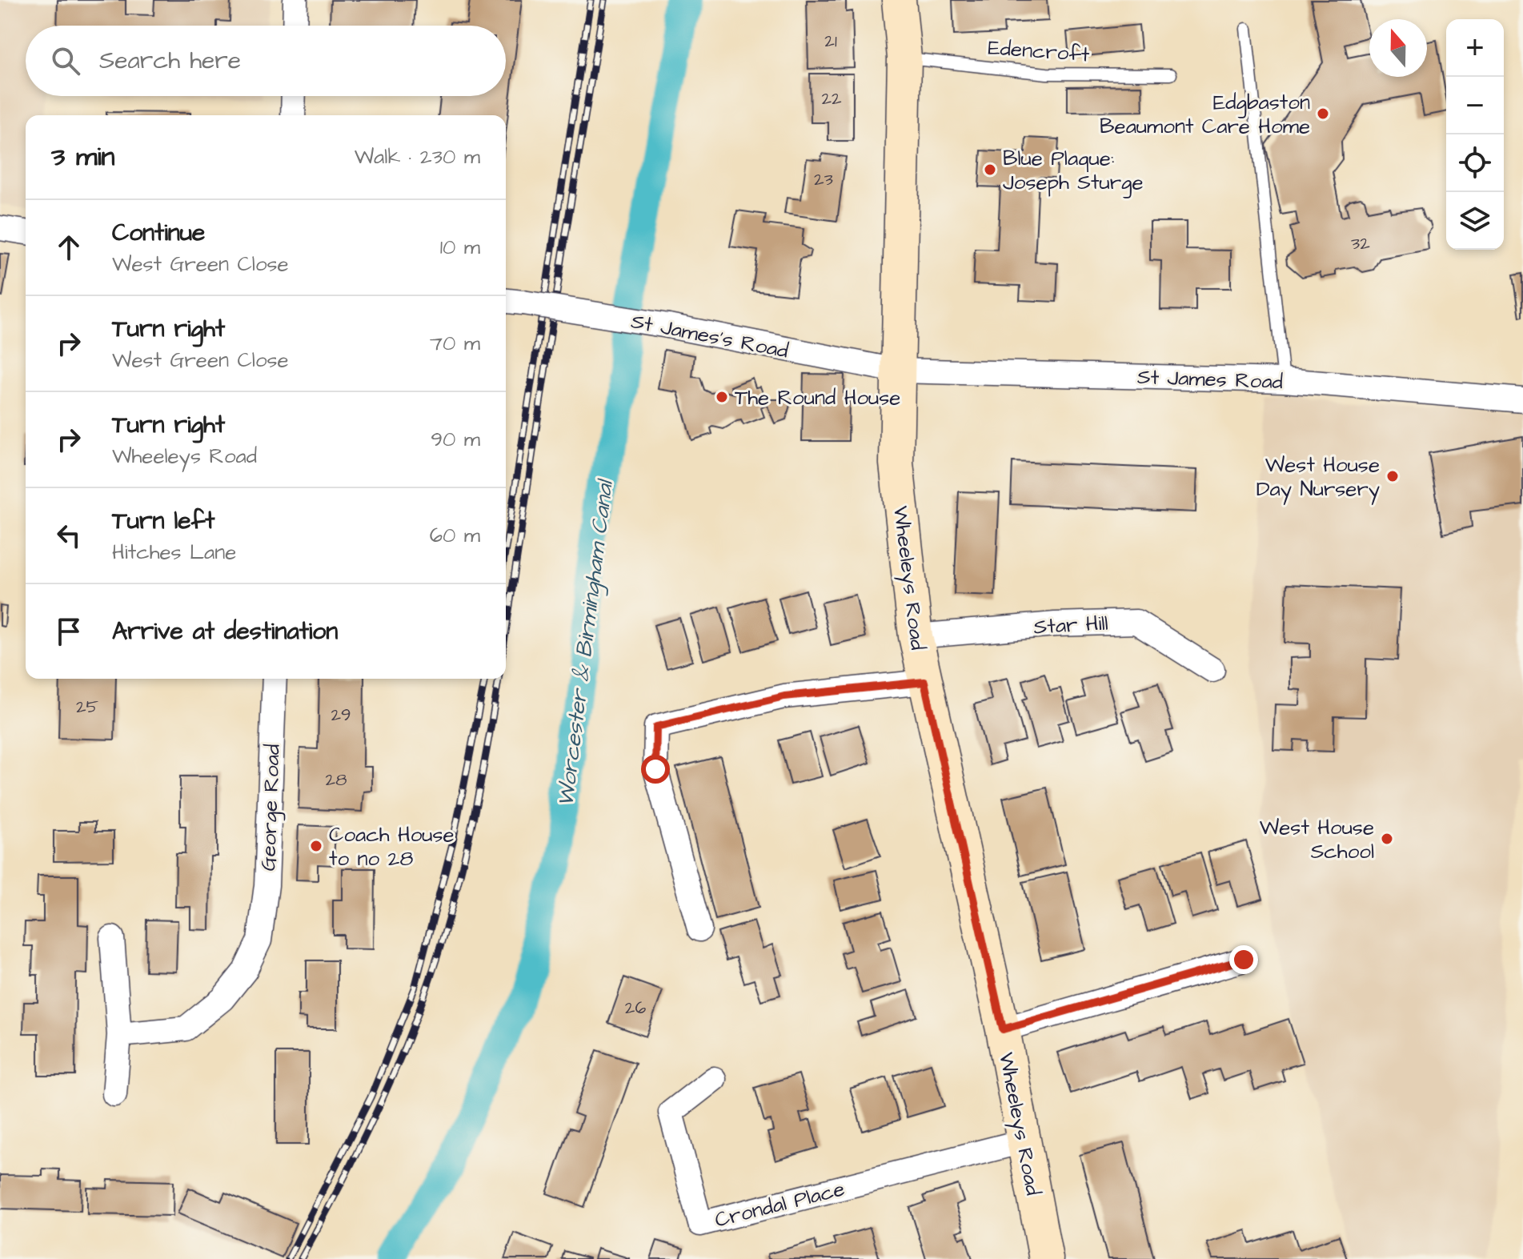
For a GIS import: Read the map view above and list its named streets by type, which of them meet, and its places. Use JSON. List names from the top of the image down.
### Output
{
  "streets": {
    "street": [
      "St James's Road",
      "St James Road",
      "Wheeleys Road",
      "Star Hill",
      "George Road",
      "Crondal Place"
    ],
    "lane": ["Edencroft"]
  },
  "crossings": [
    ["Edencroft", "Wheeleys Road"],
    ["St James's Road", "St James Road"],
    ["St James's Road", "Wheeleys Road"],
    ["St James Road", "Wheeleys Road"],
    ["Wheeleys Road", "Star Hill"],
    ["Wheeleys Road", "Crondal Place"]
  ],
  "water": ["Worcester & Birmingham Canal"],
  "places": [
    "Edgbaston Beaumont Care Home",
    "Blue Plaque: Joseph Sturge",
    "The Round House",
    "West House Day Nursery",
    "West House School",
    "Coach House to no 28"
  ],
  "house_numbers": [
    "21",
    "22",
    "23",
    "32",
    "25",
    "29",
    "28",
    "26"
  ],
  "north": "top",
  "page": {
    "map_buttons": ["+", "−"],
    "search": "Search here",
    "heading": ["3 min", "Walk · 230 m"],
    "list": [
      ["Continue", "West Green Close", "10 m"],
      ["Turn right", "West Green Close", "70 m"],
      ["Turn right", "Wheeleys Road", "90 m"],
      ["Turn left", "Hitches Lane", "60 m"],
      "Arrive at destination"
    ]
  }
}
